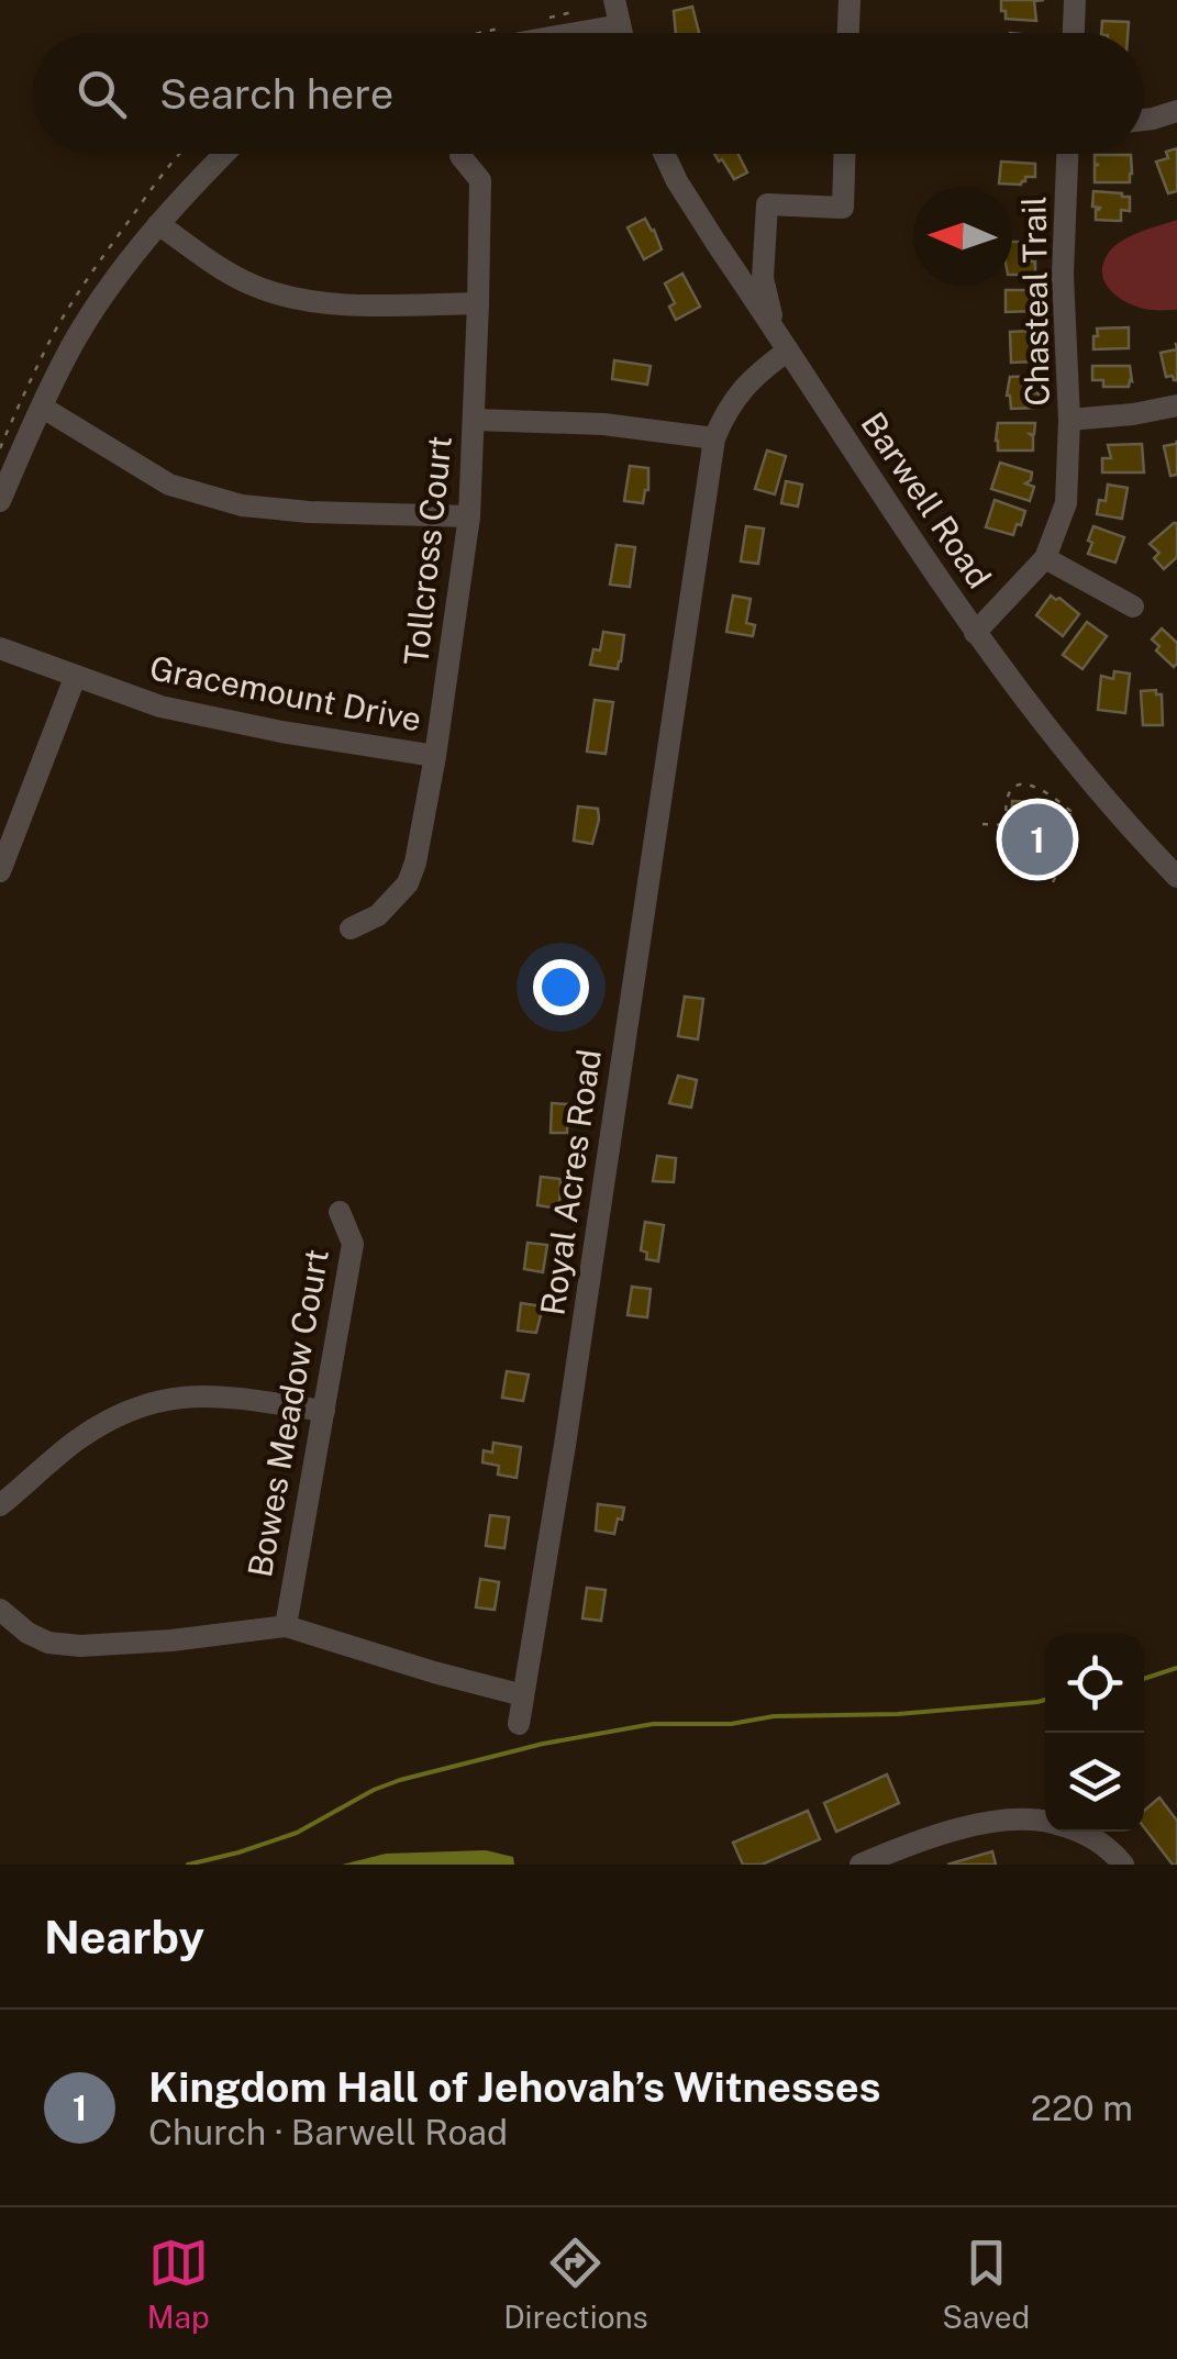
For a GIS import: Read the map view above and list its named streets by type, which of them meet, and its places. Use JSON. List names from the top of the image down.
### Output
{
  "streets": {
    "street": [
      "Chasteal Trail",
      "Barwell Road",
      "Tollcross Court",
      "Gracemount Drive",
      "Royal Acres Road",
      "Bowes Meadow Court"
    ]
  },
  "crossings": [
    ["Chasteal Trail", "Barwell Road"],
    ["Barwell Road", "Royal Acres Road"],
    ["Tollcross Court", "Gracemount Drive"]
  ],
  "north": "left",
  "page": {
    "search": "Search here",
    "pins": "1",
    "heading": "Nearby",
    "list": [
      {
        "mark": "1",
        "name": "Kingdom Hall of Jehovah’s Witnesses",
        "note": "Church · Barwell Road",
        "value": "220 m"
      }
    ],
    "nav": ["Map", "Directions", "Saved"]
  }
}
